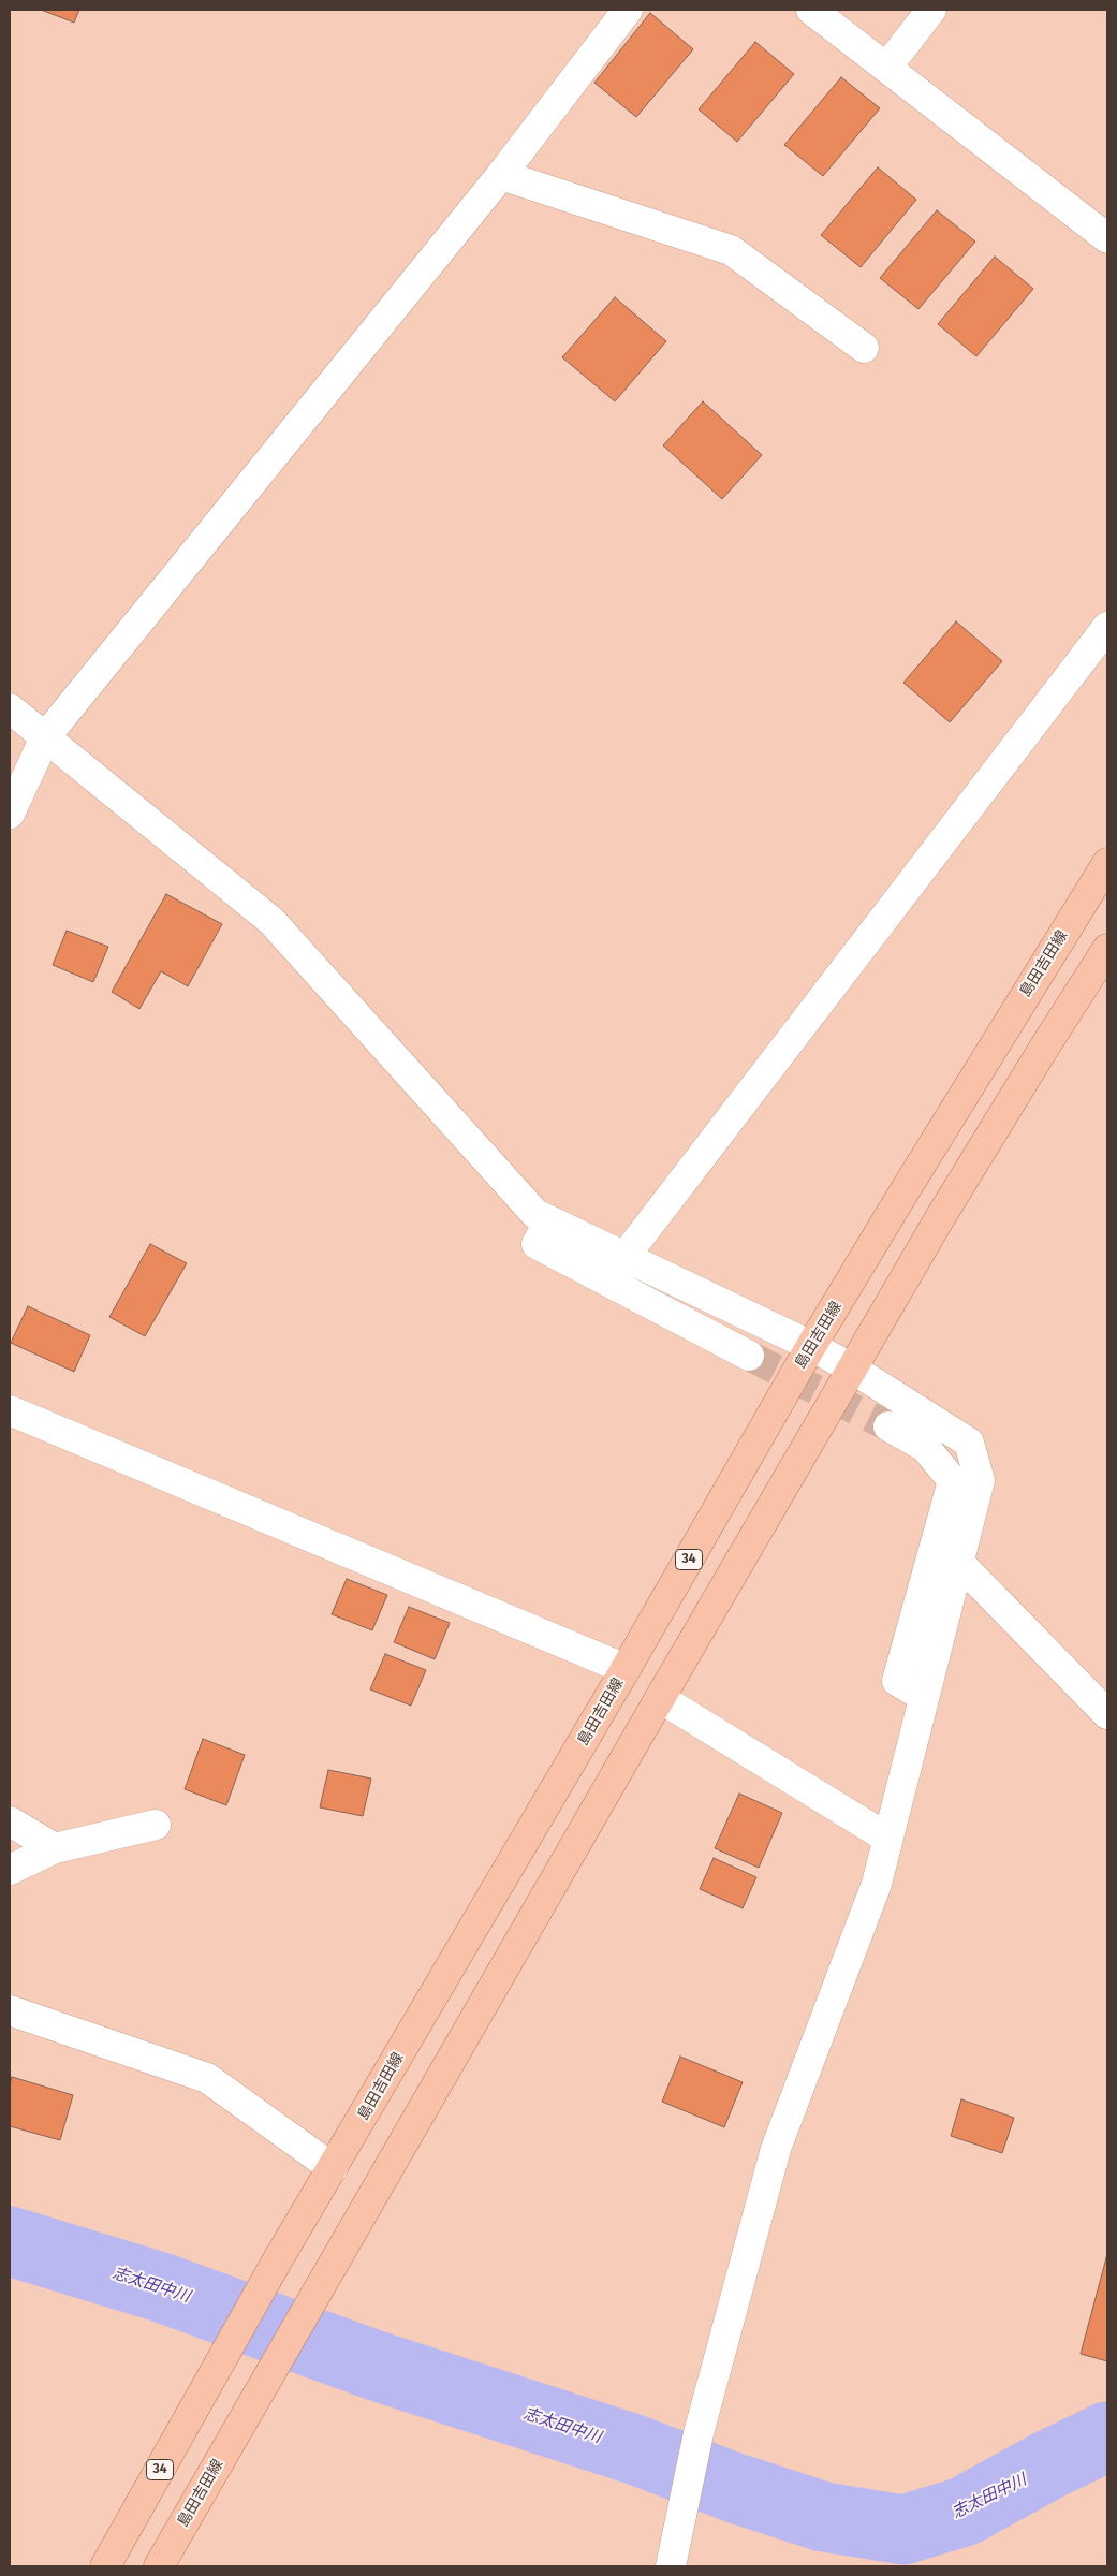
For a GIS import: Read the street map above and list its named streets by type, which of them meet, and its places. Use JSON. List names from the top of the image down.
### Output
{
  "streets": {
    "main road": ["島田吉田線", "34"]
  },
  "water": ["志太田中川"]
}
